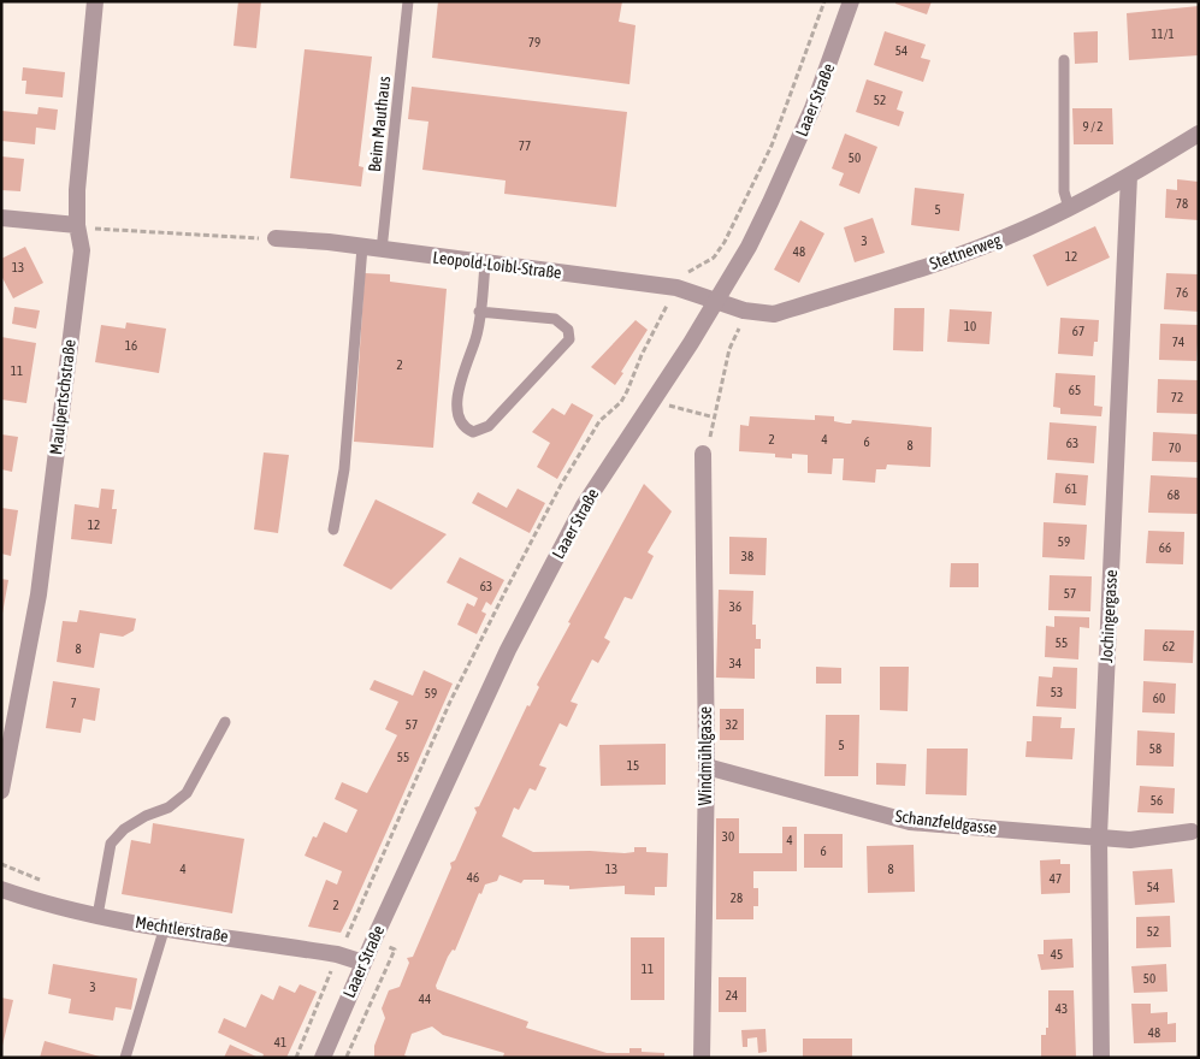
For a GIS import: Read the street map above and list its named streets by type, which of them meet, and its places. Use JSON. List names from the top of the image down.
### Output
{
  "streets": {
    "street": [
      "Laaer Straße",
      "Stettnerweg",
      "Leopold-Loibl-Straße",
      "Maulpertschstraße",
      "Jochingergasse",
      "Windmühlgasse",
      "Schanzfeldgasse",
      "Mechtlerstraße"
    ],
    "lane": ["Beim Mauthaus"]
  },
  "crossings": [
    ["Laaer Straße", "Stettnerweg"],
    ["Laaer Straße", "Leopold-Loibl-Straße"],
    ["Laaer Straße", "Mechtlerstraße"],
    ["Beim Mauthaus", "Leopold-Loibl-Straße"],
    ["Stettnerweg", "Leopold-Loibl-Straße"],
    ["Stettnerweg", "Jochingergasse"],
    ["Jochingergasse", "Schanzfeldgasse"],
    ["Windmühlgasse", "Schanzfeldgasse"]
  ],
  "house_numbers": [
    "11/1",
    "79",
    "54",
    "52",
    "9 / 2",
    "77",
    "50",
    "78",
    "5",
    "3",
    "48",
    "12",
    "13",
    "76",
    "10",
    "67",
    "74",
    "16",
    "2",
    "11",
    "65",
    "72",
    "2",
    "4",
    "6",
    "63",
    "8",
    "70",
    "61",
    "68",
    "12",
    "59",
    "66",
    "38",
    "63",
    "57",
    "36",
    "55",
    "62",
    "8",
    "34",
    "53",
    "59",
    "60",
    "7",
    "57",
    "32",
    "5",
    "58",
    "55",
    "15",
    "56",
    "30",
    "4",
    "6",
    "4",
    "13",
    "8",
    "46",
    "47",
    "54",
    "28",
    "2",
    "52",
    "45",
    "11",
    "50",
    "3",
    "24",
    "44",
    "43",
    "48",
    "41"
  ]
}
